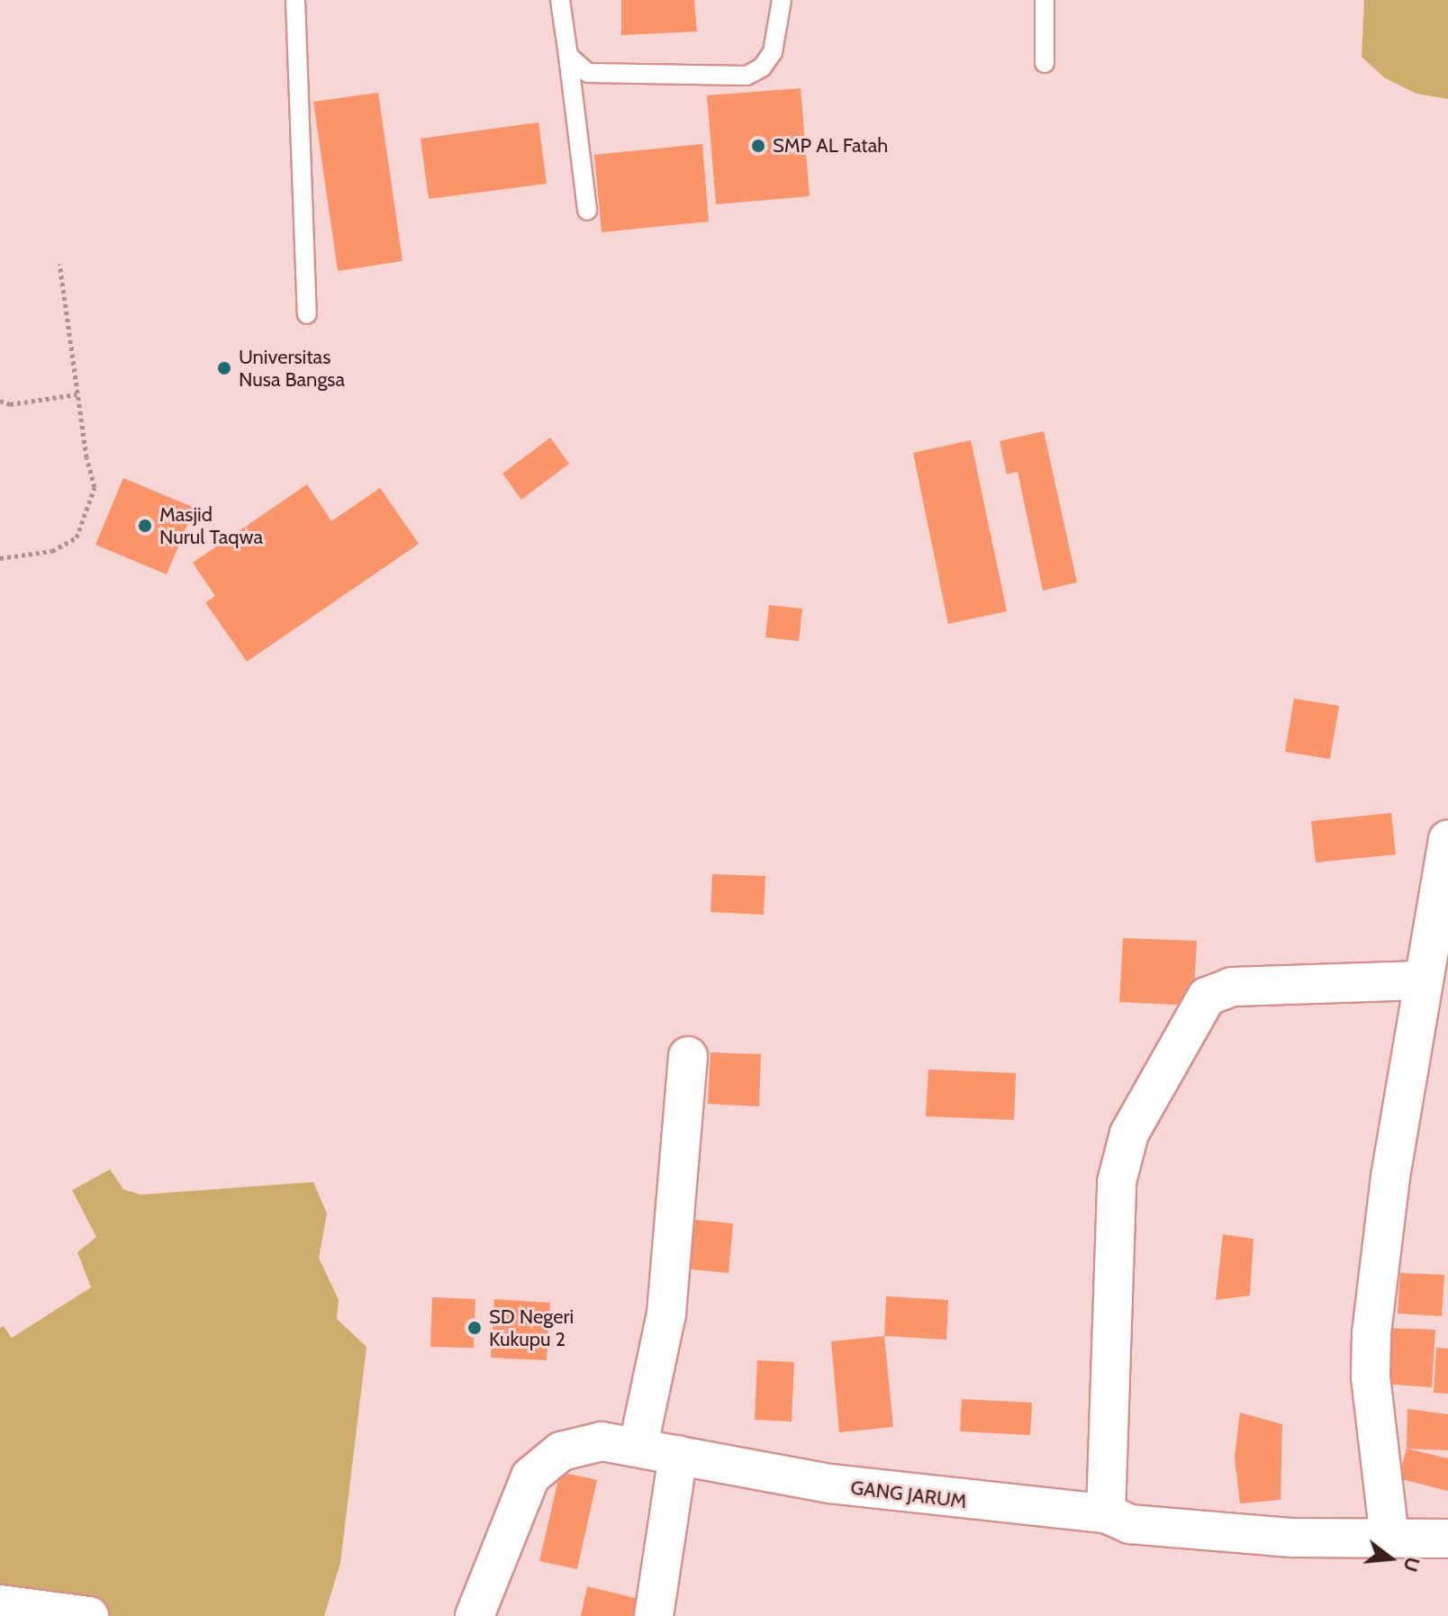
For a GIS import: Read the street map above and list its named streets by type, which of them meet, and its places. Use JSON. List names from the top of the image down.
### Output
{
  "streets": {
    "street": ["GANG JARUM"]
  },
  "places": [
    "SMP AL Fatah",
    "Universitas Nusa Bangsa",
    "Masjid Nurul Taqwa",
    "SD Negeri Kukupu 2"
  ],
  "north": "right"
}
